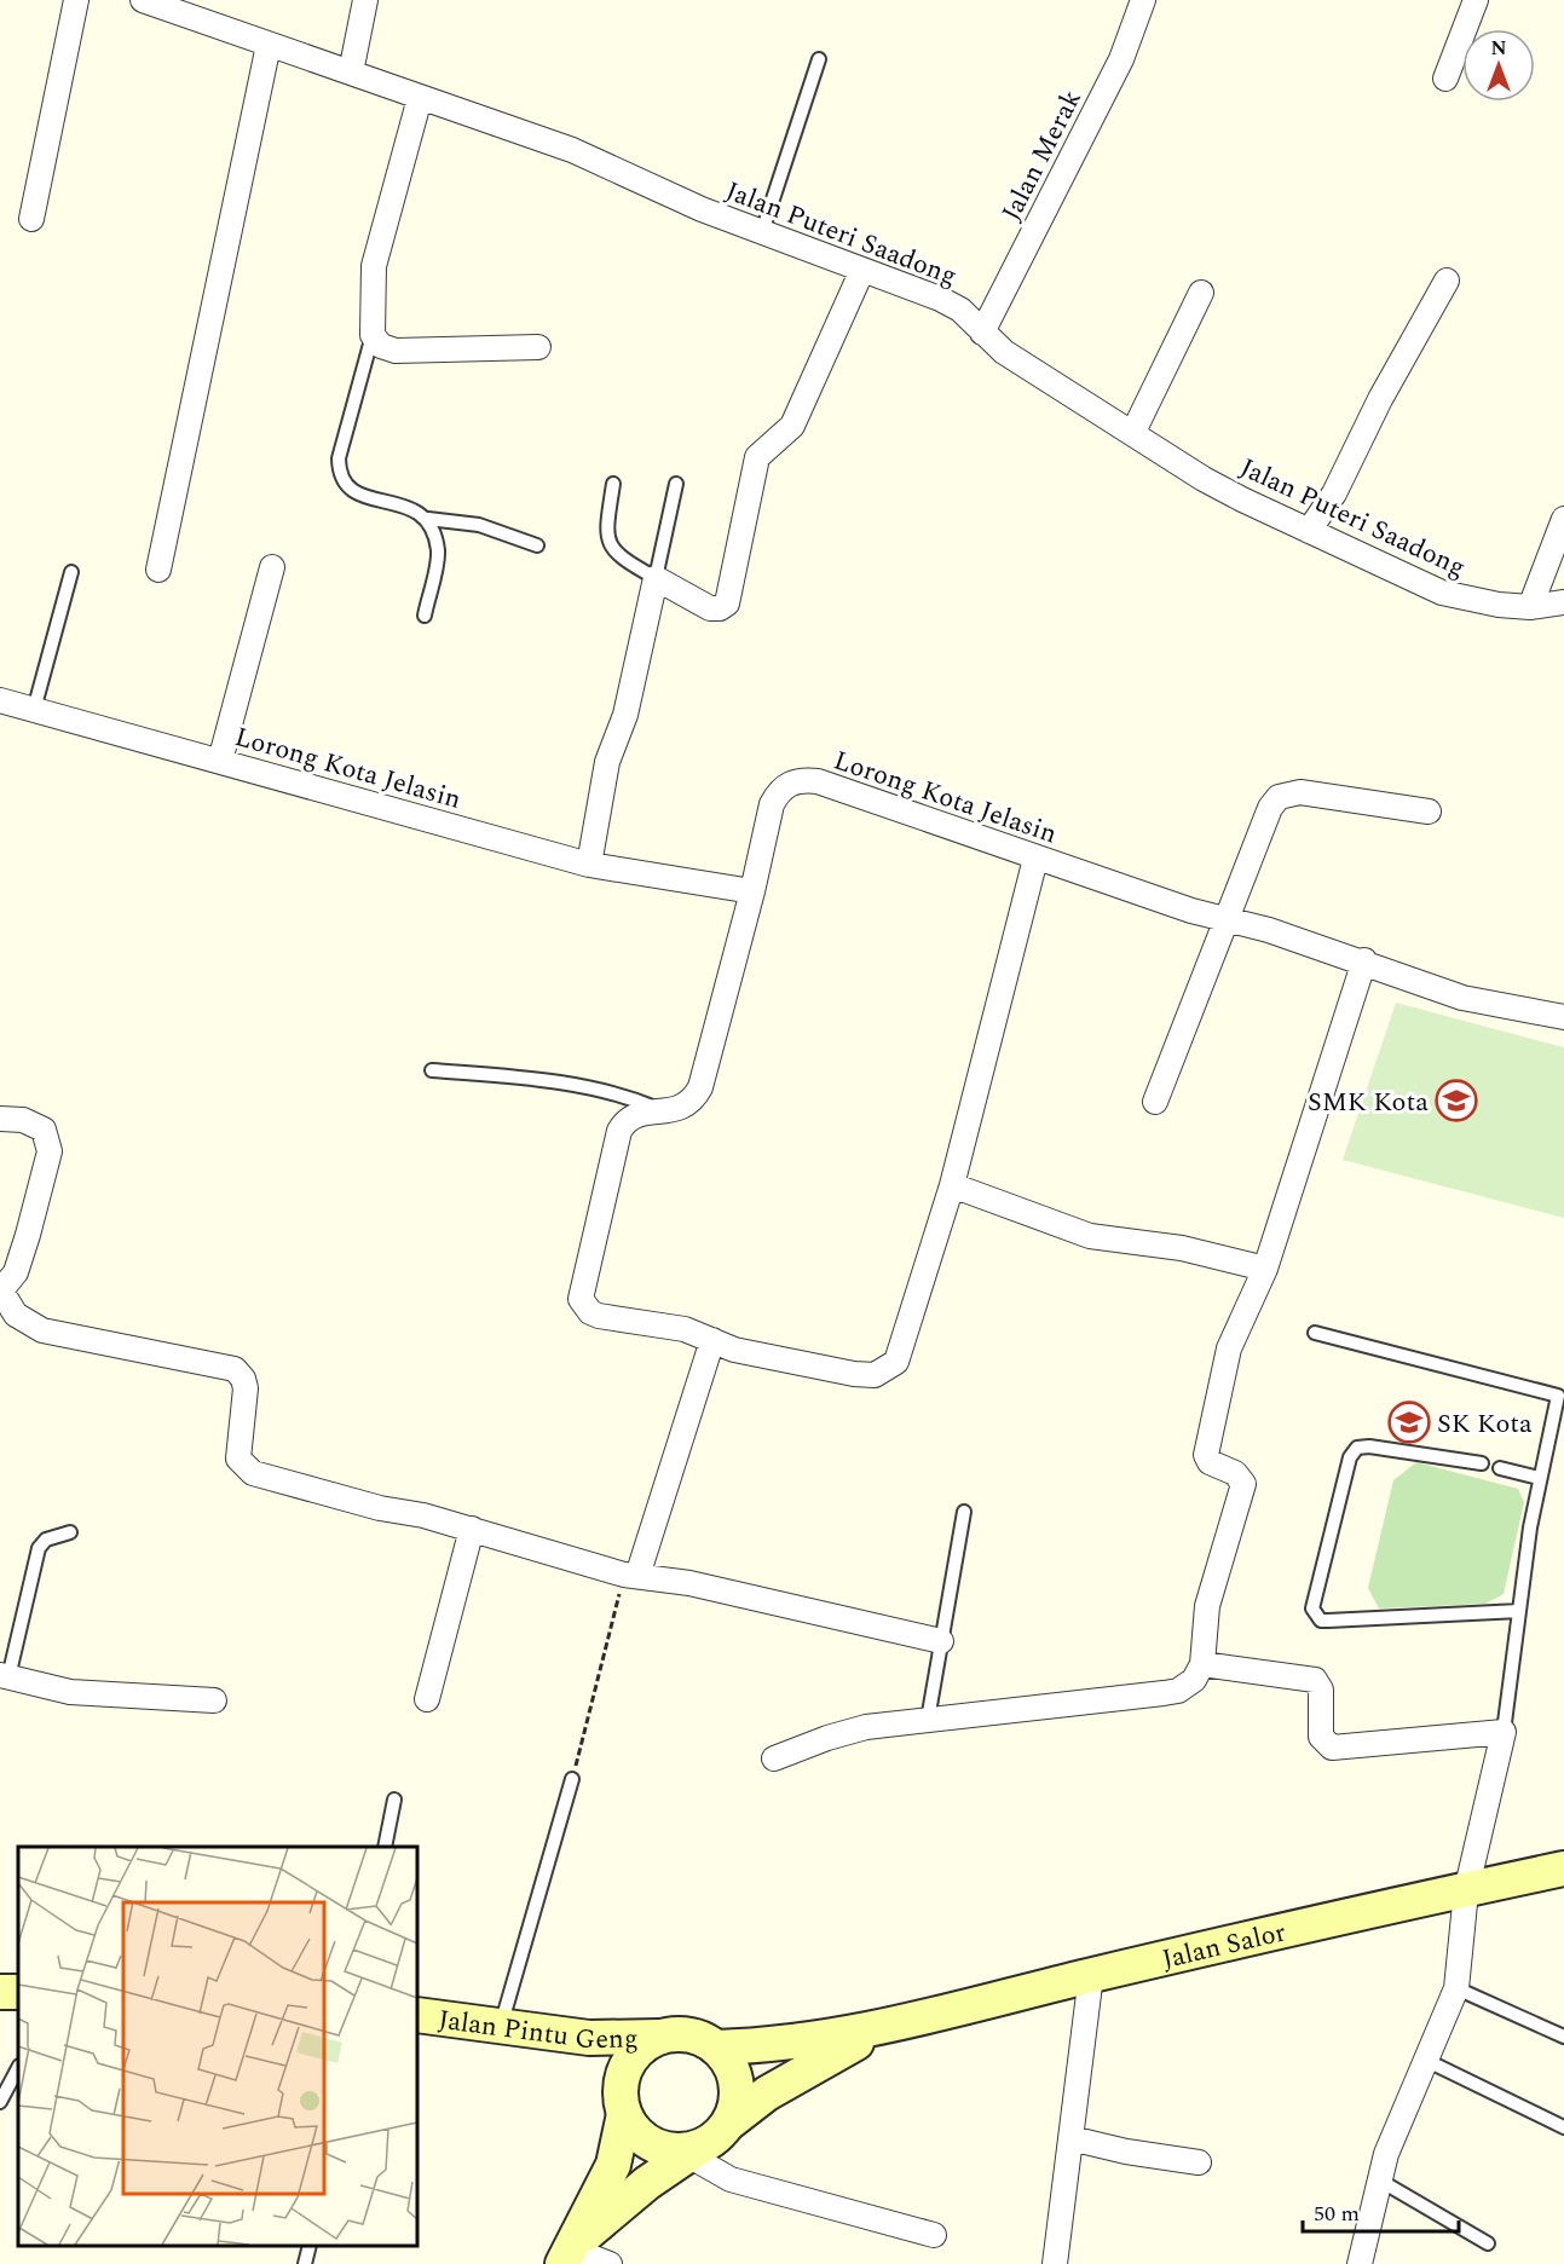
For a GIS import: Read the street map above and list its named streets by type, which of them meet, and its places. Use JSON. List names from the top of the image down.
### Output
{
  "streets": {
    "main road": ["Jalan Salor", "Jalan Pintu Geng"],
    "street": ["Jalan Merak", "Jalan Puteri Saadong", "Lorong Kota Jelasin"]
  },
  "crossings": [
    ["Jalan Merak", "Jalan Puteri Saadong"],
    ["Jalan Salor", "Jalan Pintu Geng"]
  ],
  "places": {
    "school or university": ["SMK Kota", "SK Kota"]
  },
  "scale_bar": "50 m",
  "north": "top"
}
